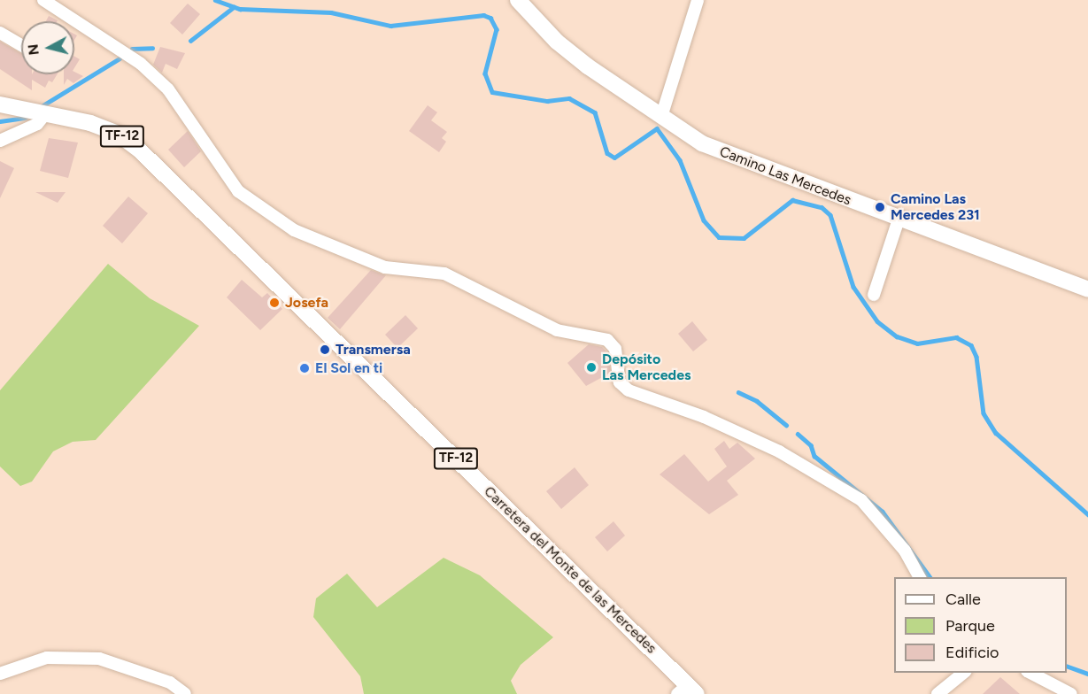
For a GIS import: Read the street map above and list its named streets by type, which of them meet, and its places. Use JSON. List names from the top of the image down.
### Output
{
  "streets": {
    "main road": ["TF-12", "Camino Las Mercedes", "Carretera del Monte de las Mercedes"]
  },
  "places": [
    "Camino Las Mercedes 231",
    "Josefa",
    "Transmersa",
    "Depósito Las Mercedes",
    "El Sol en ti"
  ],
  "legend": ["Calle", "Parque", "Edificio"],
  "north": "left"
}
